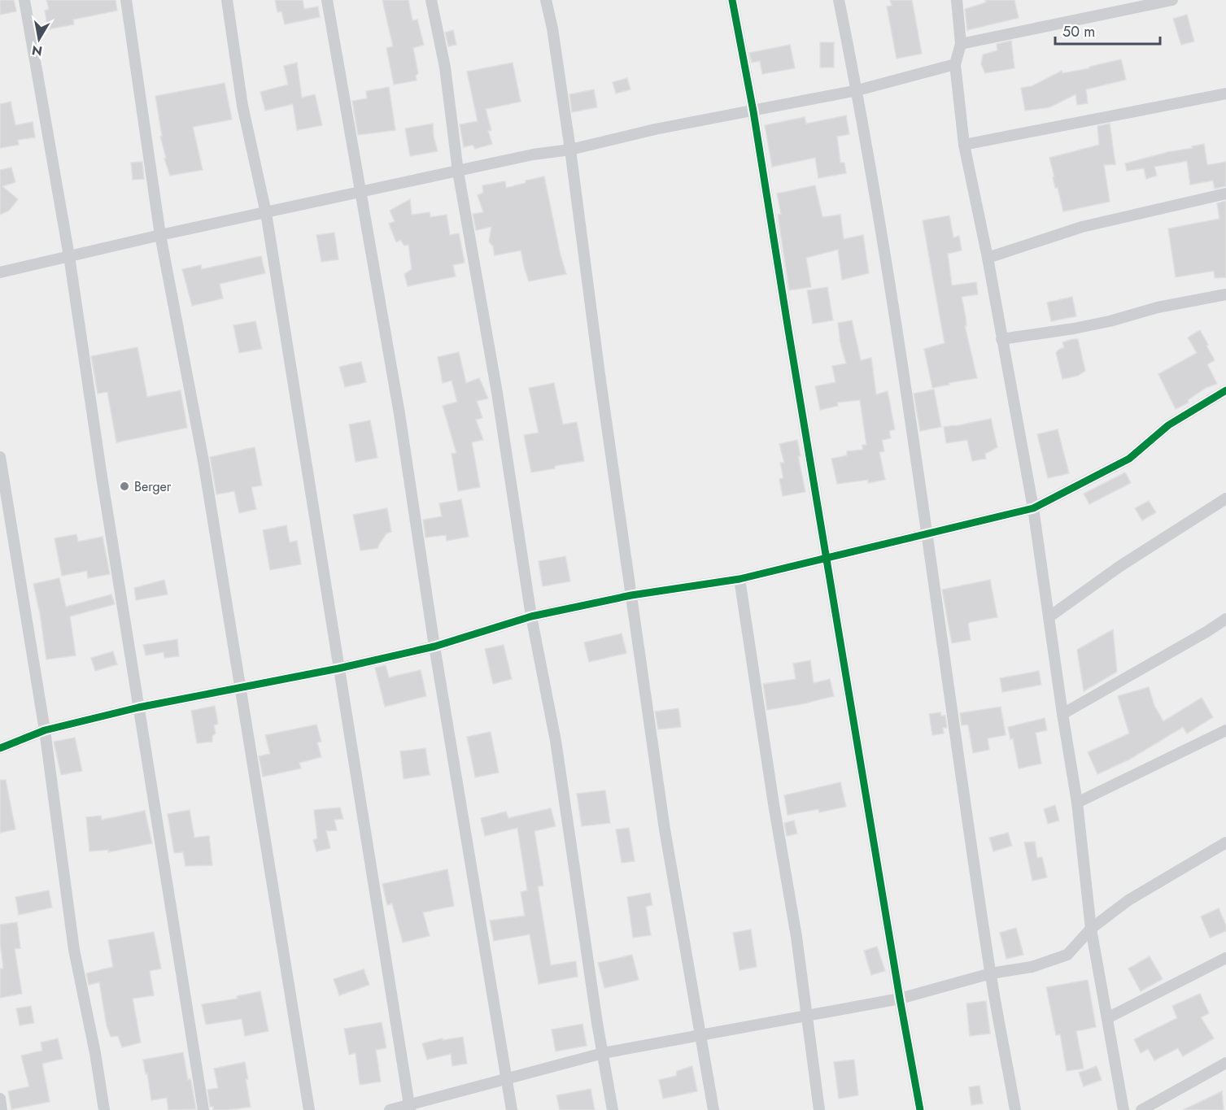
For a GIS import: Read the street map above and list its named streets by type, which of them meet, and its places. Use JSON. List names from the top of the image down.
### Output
{
  "places": ["Berger"],
  "scale_bar": "50 m",
  "north": "bottom"
}
